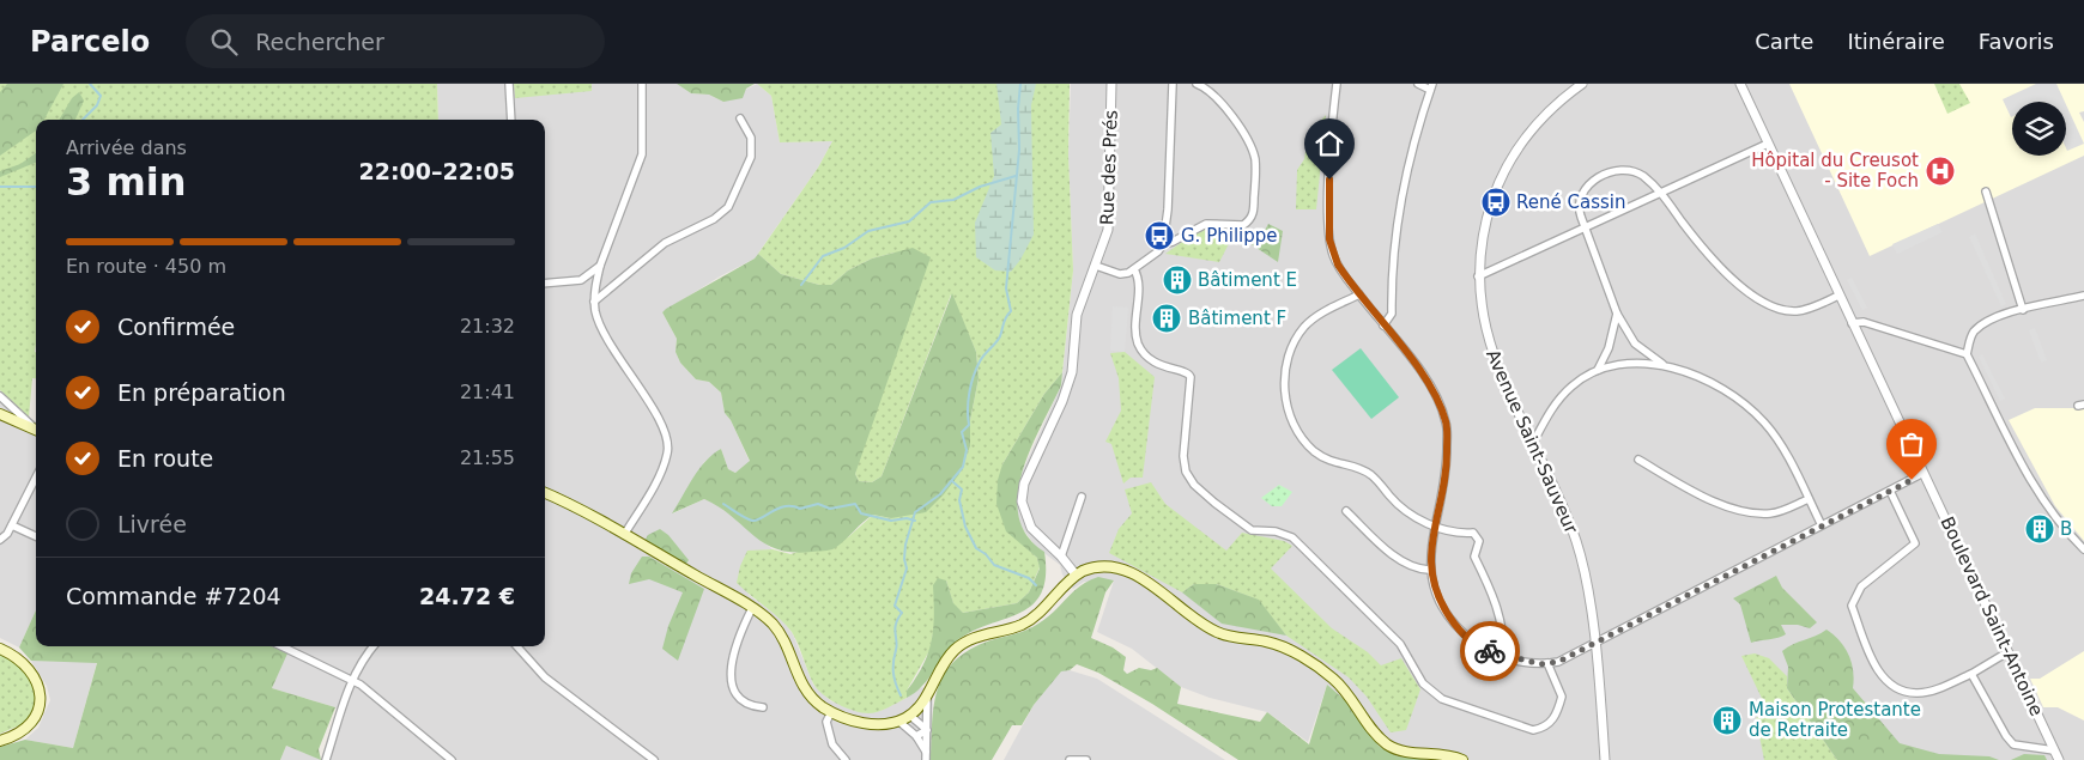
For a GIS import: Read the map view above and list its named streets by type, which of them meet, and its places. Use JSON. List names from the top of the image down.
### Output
{
  "streets": {
    "street": ["Rue des Prés", "Avenue Saint-Sauveur", "Boulevard Saint-Antoine"]
  },
  "places": {
    "hospital": ["Hôpital du Creusot - Site Foch"],
    "bus stop": ["René Cassin", "G. Philippe"],
    "building": [
      "Bâtiment E",
      "Bâtiment F",
      "B",
      "Maison Protestante de Retraite"
    ]
  },
  "page": {
    "header": "Parcelo",
    "search": "Rechercher",
    "nav": ["Carte", "Itinéraire", "Favoris"],
    "heading": ["3 min", "Arrivée dans", "22:00–22:05"],
    "panel": ["Commande #7204", "24.72 €"],
    "bar": "En route · 450 m",
    "list": [
      ["Confirmée", "21:32"],
      ["En préparation", "21:41"],
      ["En route", "21:55"],
      "Livrée"
    ]
  }
}
